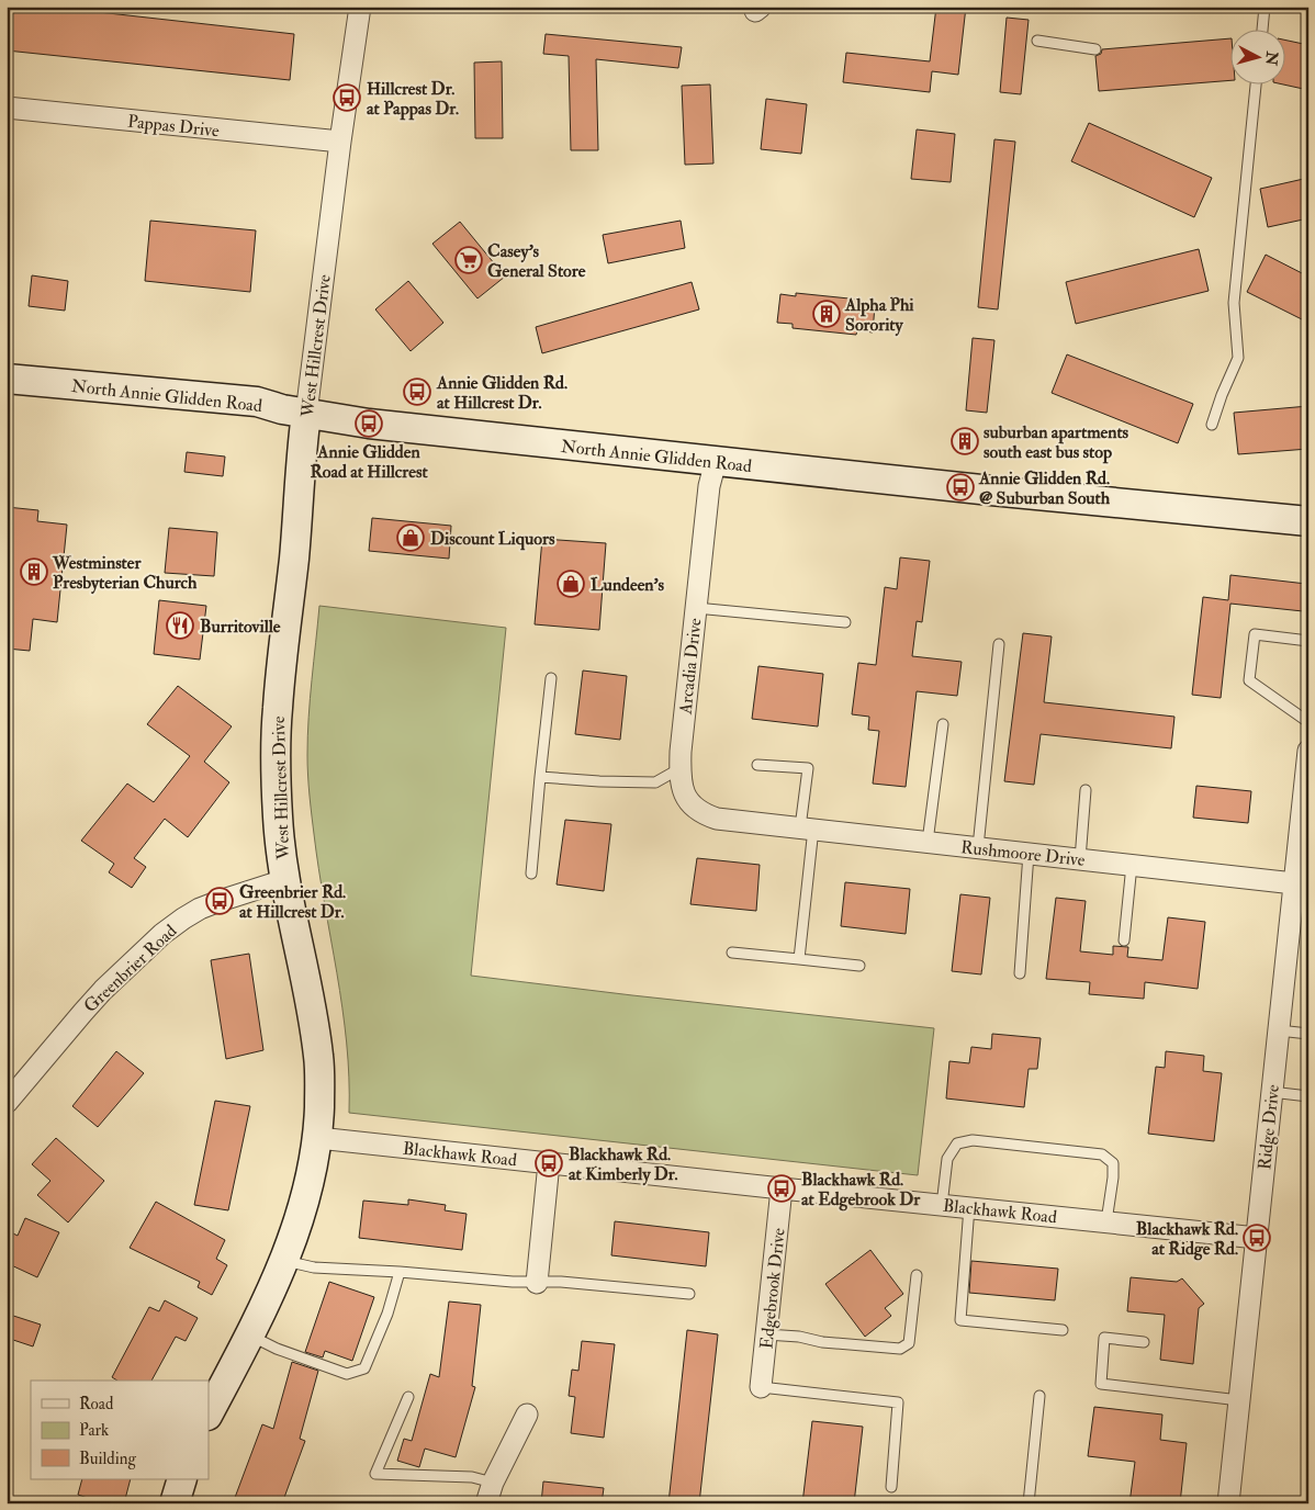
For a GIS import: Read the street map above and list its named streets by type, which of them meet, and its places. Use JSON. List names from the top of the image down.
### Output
{
  "streets": {
    "main road": ["West Hillcrest Drive", "North Annie Glidden Road"],
    "street": [
      "Pappas Drive",
      "Arcadia Drive",
      "Rushmoore Drive",
      "Greenbrier Road",
      "Ridge Drive",
      "Blackhawk Road",
      "Edgebrook Drive"
    ]
  },
  "crossings": [
    ["Pappas Drive", "West Hillcrest Drive"],
    ["West Hillcrest Drive", "North Annie Glidden Road"],
    ["West Hillcrest Drive", "Greenbrier Road"],
    ["West Hillcrest Drive", "Blackhawk Road"],
    ["North Annie Glidden Road", "Arcadia Drive"],
    ["Arcadia Drive", "Rushmoore Drive"],
    ["Rushmoore Drive", "Ridge Drive"],
    ["Ridge Drive", "Blackhawk Road"],
    ["Blackhawk Road", "Edgebrook Drive"]
  ],
  "places": {
    "bus stop": [
      "Hillcrest Dr. at Pappas Dr.",
      "Annie Glidden Rd. at Hillcrest Dr.",
      "Annie Glidden Road at Hillcrest",
      "Annie Glidden Rd. @ Suburban South",
      "Greenbrier Rd. at Hillcrest Dr.",
      "Blackhawk Rd. at Kimberly Dr.",
      "Blackhawk Rd. at Edgebrook Dr",
      "Blackhawk Rd. at Ridge Rd."
    ],
    "supermarket": ["Casey's General Store"],
    "building": ["Alpha Phi Sorority", "suburban apartments south east bus stop", "Westminster Presbyterian Church"],
    "shop": ["Discount Liquors", "Lundeen's"],
    "restaurant": ["Burritoville"]
  },
  "legend": ["Road", "Park", "Building"],
  "north": "right"
}
